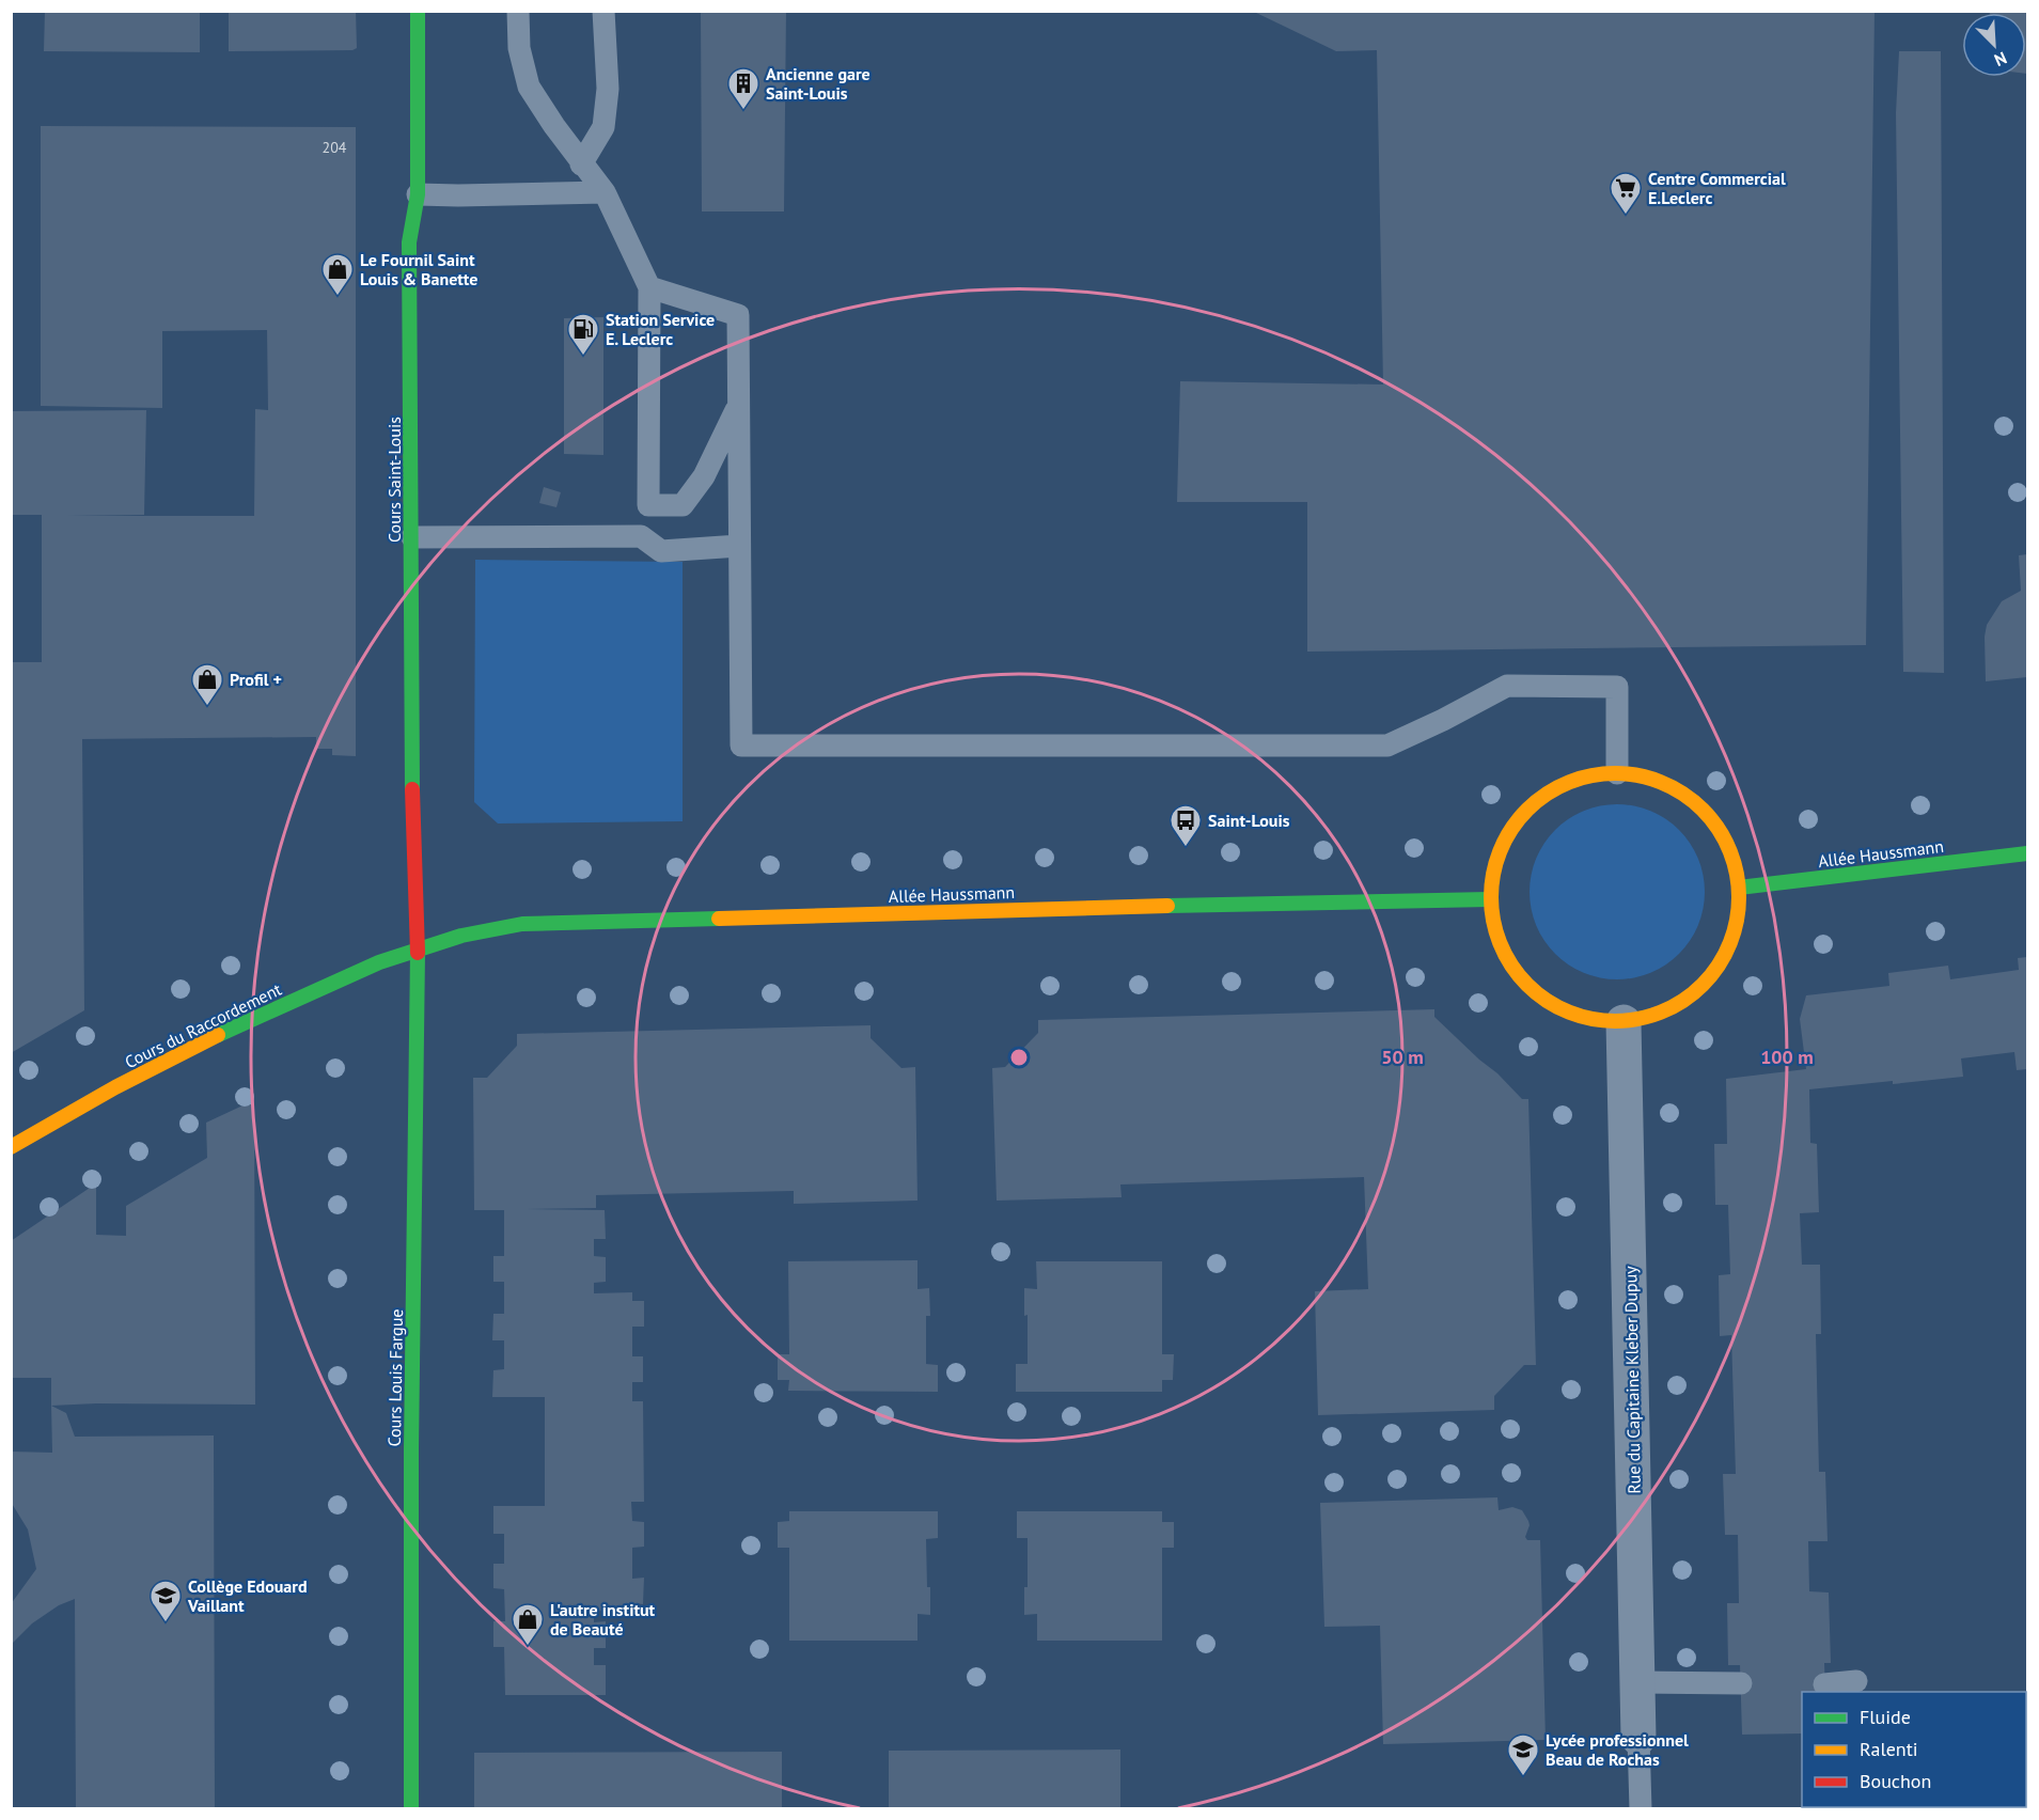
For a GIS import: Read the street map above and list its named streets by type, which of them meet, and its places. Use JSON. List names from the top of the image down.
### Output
{
  "streets": {
    "street": [
      "Cours Saint-Louis",
      "Allée Haussmann",
      "Cours du Raccordement",
      "Cours Louis Fargue",
      "Rue du Capitaine Kleber Dupuy"
    ]
  },
  "crossings": [
    ["Cours Saint-Louis", "Allée Haussmann"],
    ["Cours Saint-Louis", "Cours du Raccordement"],
    ["Cours Saint-Louis", "Cours Louis Fargue"],
    ["Allée Haussmann", "Cours du Raccordement"],
    ["Allée Haussmann", "Cours Louis Fargue"],
    ["Cours du Raccordement", "Cours Louis Fargue"]
  ],
  "places": {
    "building": ["Ancienne gare Saint-Louis"],
    "supermarket": ["Centre Commercial E.Leclerc"],
    "shop": ["Le Fournil Saint Louis & Banette", "Profil +", "L'autre institut de Beauté"],
    "fuel station": ["Station Service E. Leclerc"],
    "bus stop": ["Saint-Louis"],
    "school or university": ["Collège Edouard Vaillant", "Lycée professionnel Beau de Rochas"]
  },
  "house_numbers": ["204"],
  "legend": ["Fluide", "Ralenti", "Bouchon"],
  "north": "bottom right",
  "rings": ["50 m", "100 m"]
}
